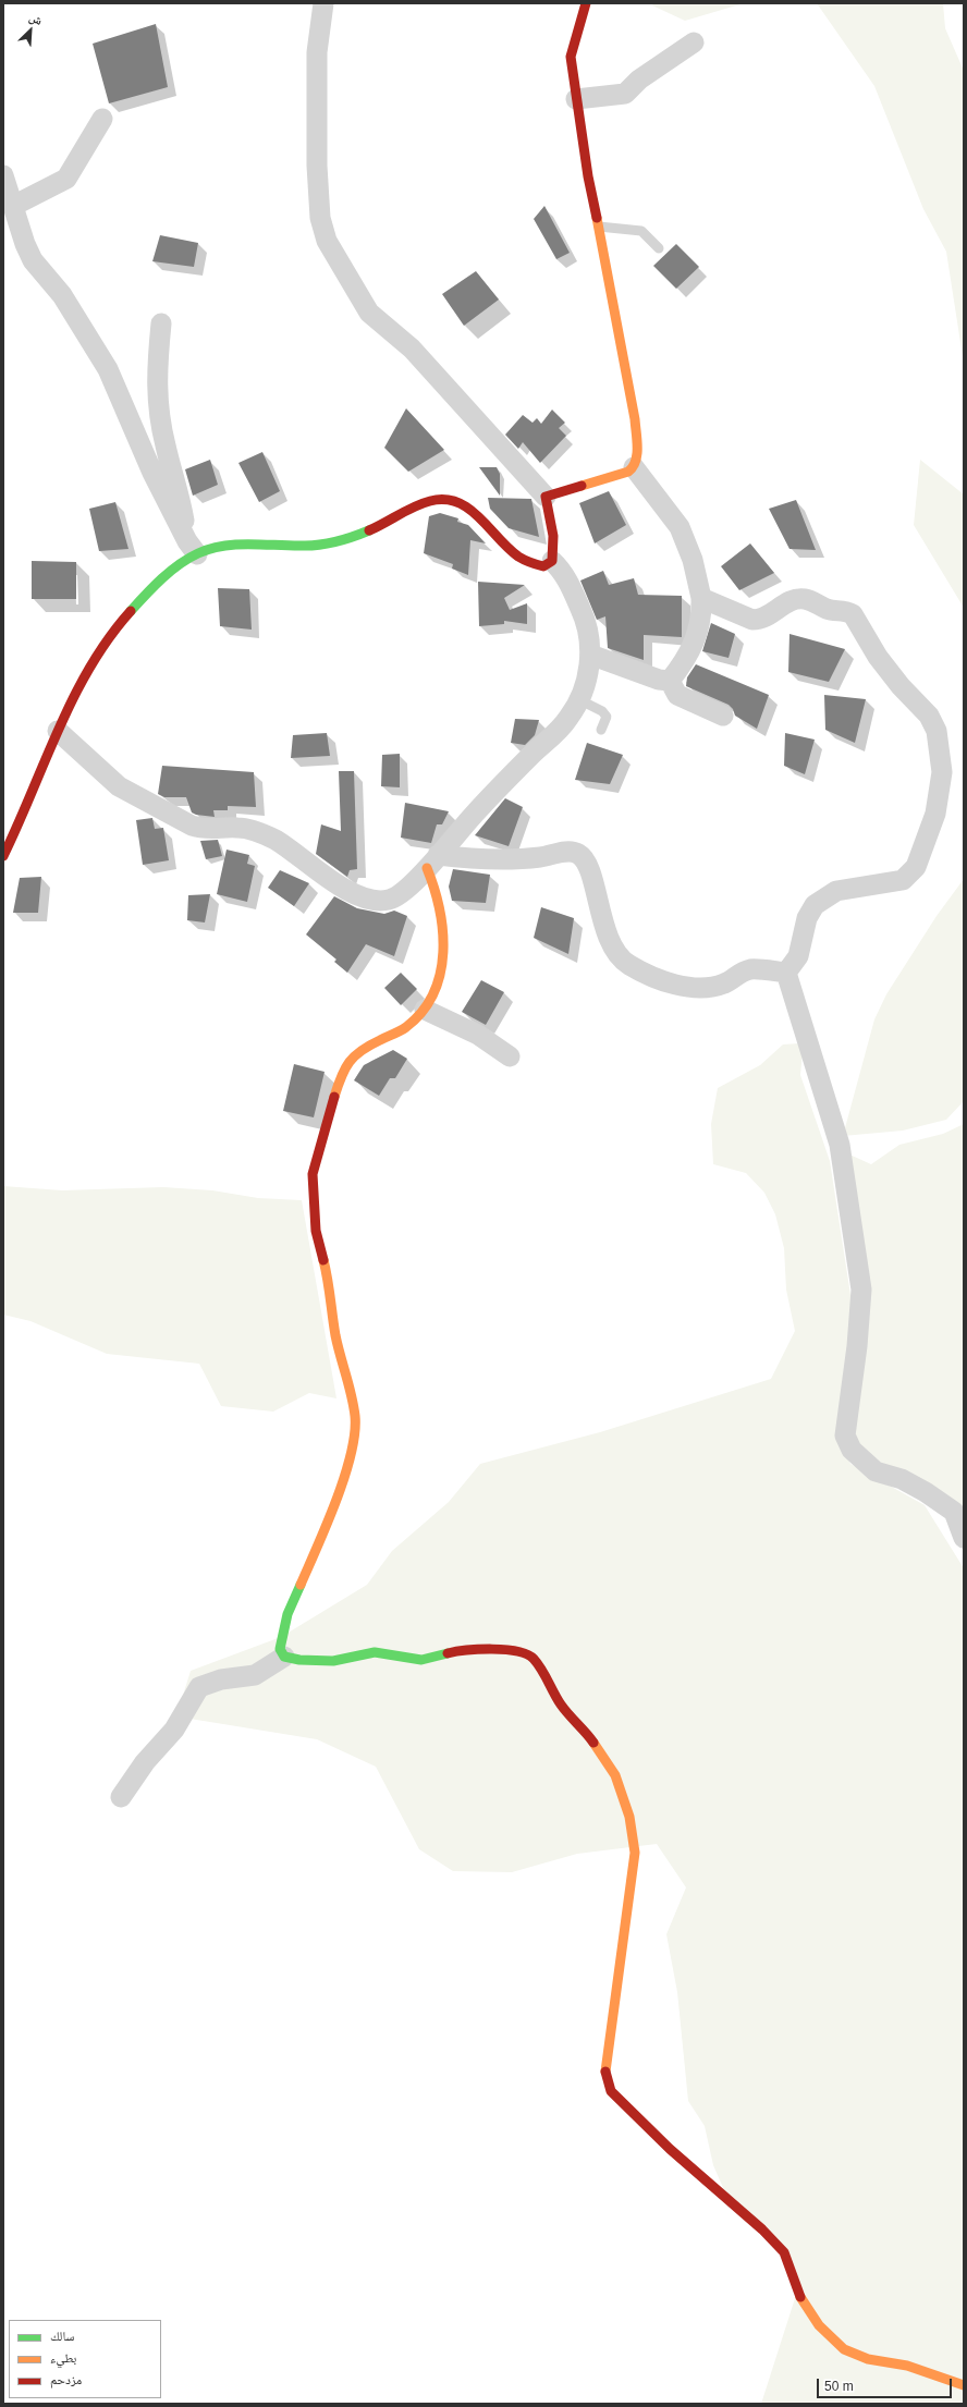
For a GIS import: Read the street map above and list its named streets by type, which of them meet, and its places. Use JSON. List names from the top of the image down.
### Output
{
  "legend": ["سالك", "بطيء", "مزدحم"],
  "scale_bar": "50 m",
  "north": "top right"
}
